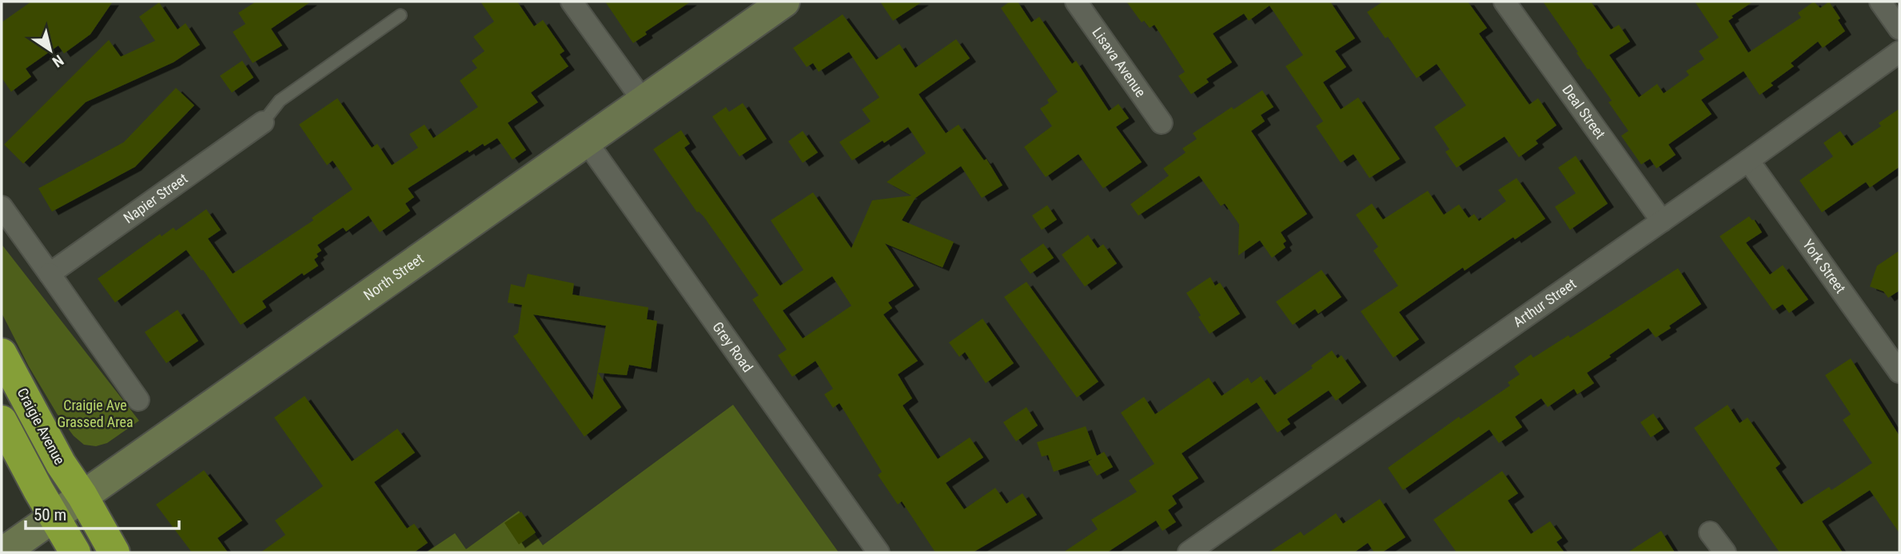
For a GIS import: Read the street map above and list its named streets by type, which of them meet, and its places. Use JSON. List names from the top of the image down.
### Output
{
  "streets": {
    "highway": ["Craigie Avenue"],
    "street": [
      "Lisava Avenue",
      "Deal Street",
      "Napier Street",
      "York Street",
      "North Street",
      "Arthur Street",
      "Grey Road"
    ]
  },
  "crossings": [
    ["Deal Street", "Arthur Street"],
    ["York Street", "Arthur Street"],
    ["North Street", "Grey Road"],
    ["North Street", "Craigie Avenue"]
  ],
  "parks": ["Craigie Ave Grassed Area"],
  "scale_bar": "50 m",
  "north": "bottom right"
}
